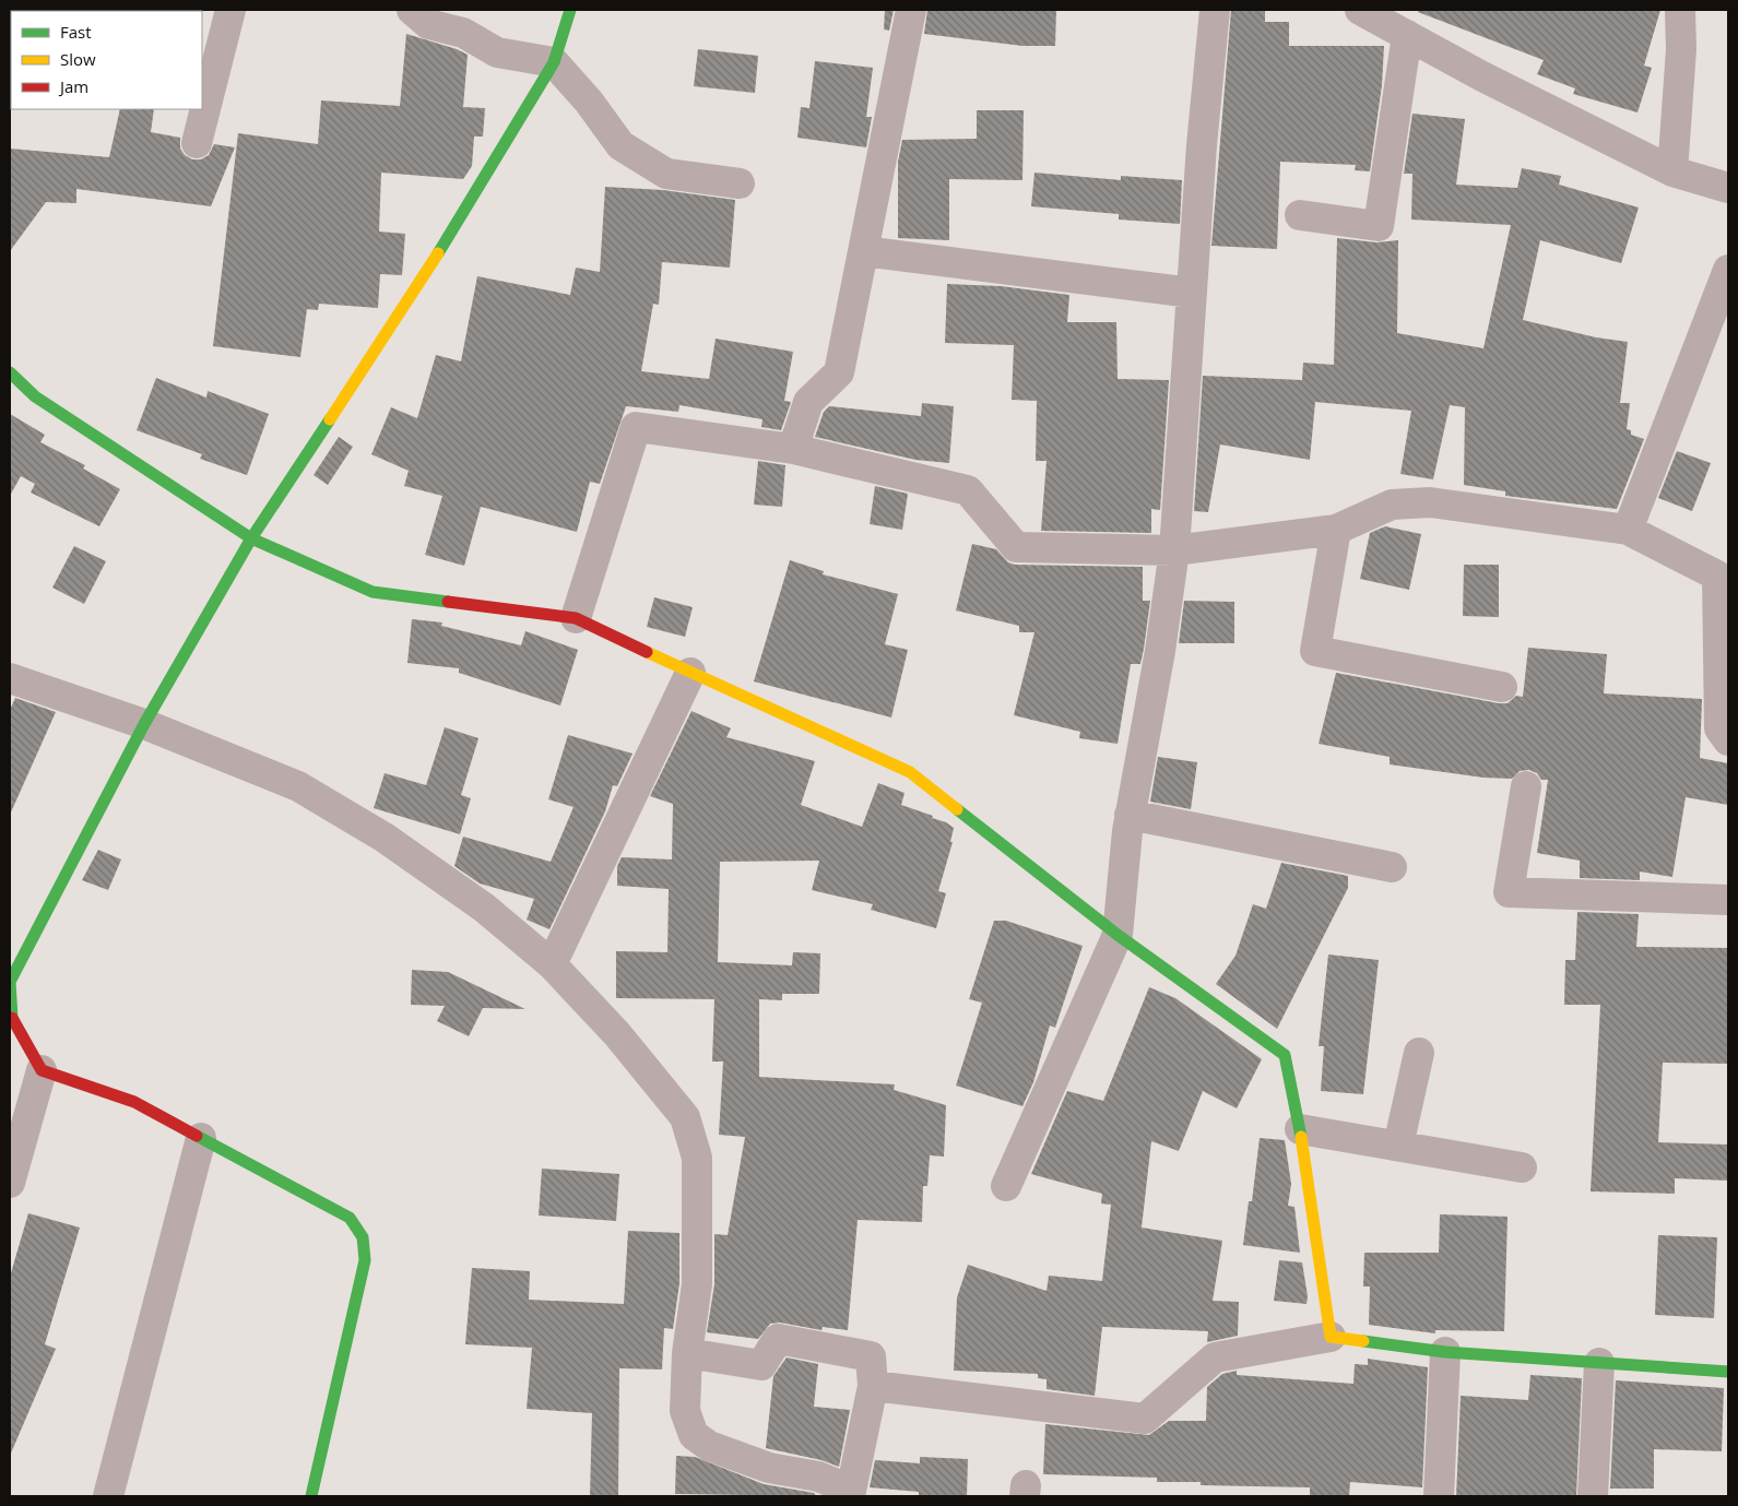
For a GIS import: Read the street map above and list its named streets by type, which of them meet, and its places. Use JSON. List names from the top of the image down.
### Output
{
  "legend": ["Fast", "Slow", "Jam"]
}
